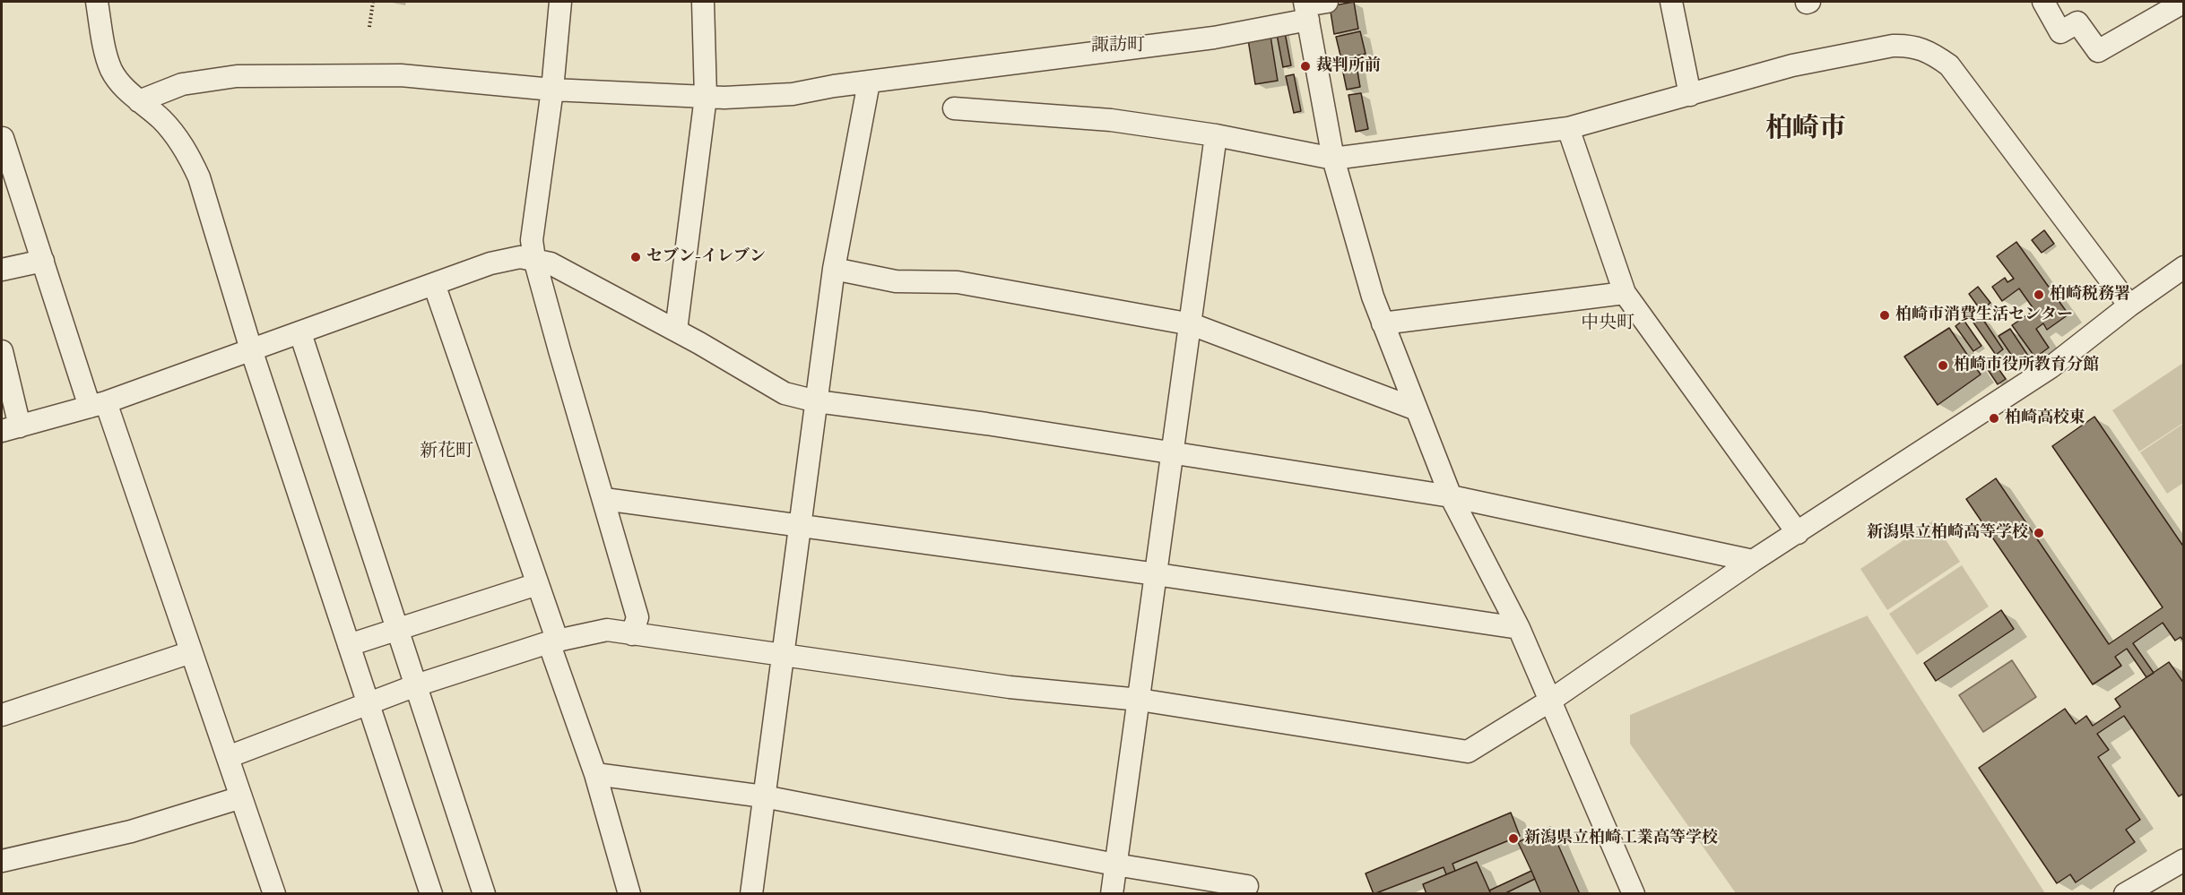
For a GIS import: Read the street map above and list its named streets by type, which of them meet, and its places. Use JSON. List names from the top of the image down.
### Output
{
  "districts": [
    "諏訪町",
    "柏崎市",
    "中央町",
    "新花町"
  ],
  "places": [
    "裁判所前",
    "セブン-イレブン",
    "柏崎税務署",
    "柏崎市消費生活センター",
    "柏崎市役所教育分館",
    "柏崎高校東",
    "新潟県立柏崎高等学校",
    "新潟県立柏崎工業高等学校"
  ]
}
